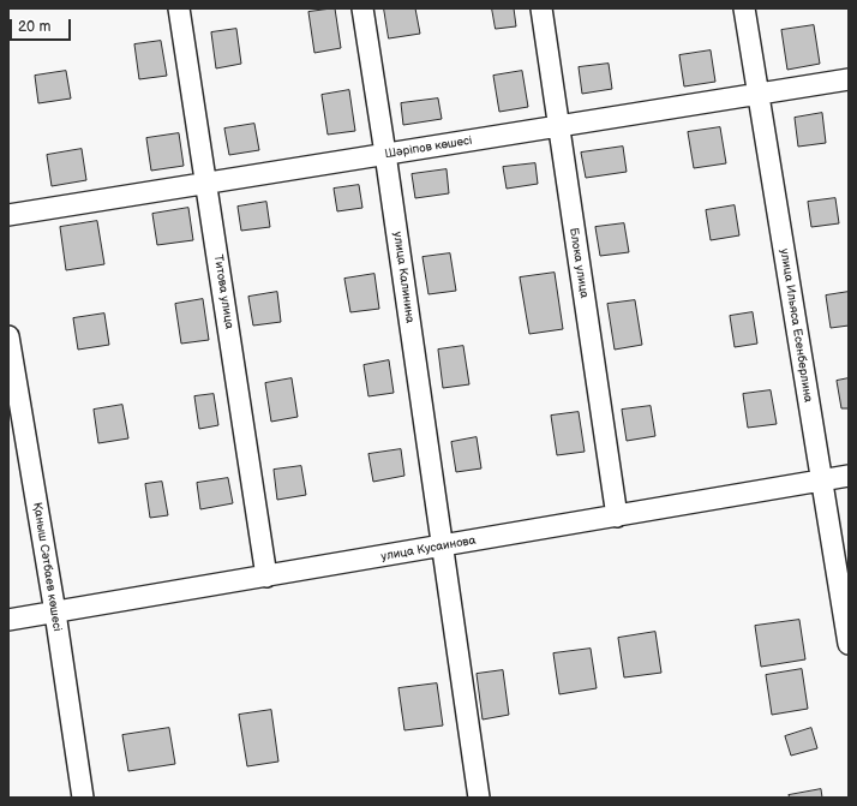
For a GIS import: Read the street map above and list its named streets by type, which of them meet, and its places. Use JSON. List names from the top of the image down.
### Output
{
  "streets": {
    "street": [
      "Шәріпов көшесі",
      "Блока улица",
      "улица Калинина",
      "Титова улица",
      "улица Ильяса Есенберлина",
      "улица Кусаинова",
      "Қаныш Сәтбаев көшесі"
    ]
  },
  "crossings": [
    ["Шәріпов көшесі", "Блока улица"],
    ["Шәріпов көшесі", "улица Калинина"],
    ["Шәріпов көшесі", "Титова улица"],
    ["Шәріпов көшесі", "улица Ильяса Есенберлина"],
    ["Блока улица", "улица Кусаинова"],
    ["улица Калинина", "улица Кусаинова"],
    ["Титова улица", "улица Кусаинова"],
    ["улица Ильяса Есенберлина", "улица Кусаинова"],
    ["улица Кусаинова", "Қаныш Сәтбаев көшесі"]
  ],
  "scale_bar": "20 m"
}
